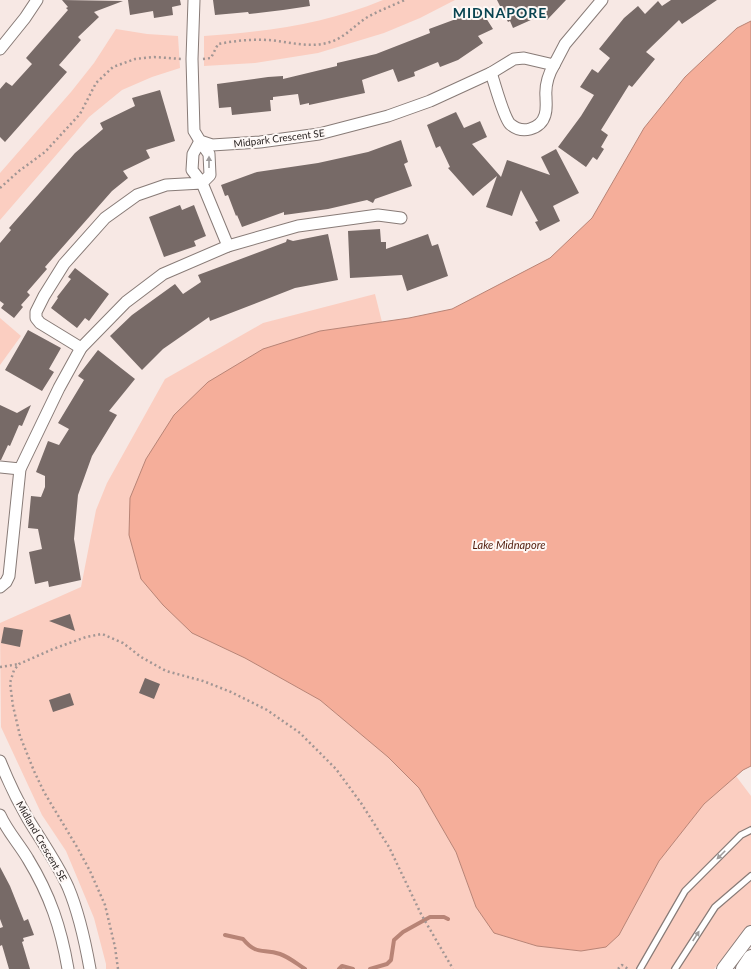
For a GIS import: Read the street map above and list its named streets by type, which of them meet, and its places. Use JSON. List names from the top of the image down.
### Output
{
  "streets": {
    "street": ["Midpark Crescent SE", "Midland Crescent SE"]
  },
  "districts": ["MIDNAPORE"],
  "water": ["Lake Midnapore"]
}
